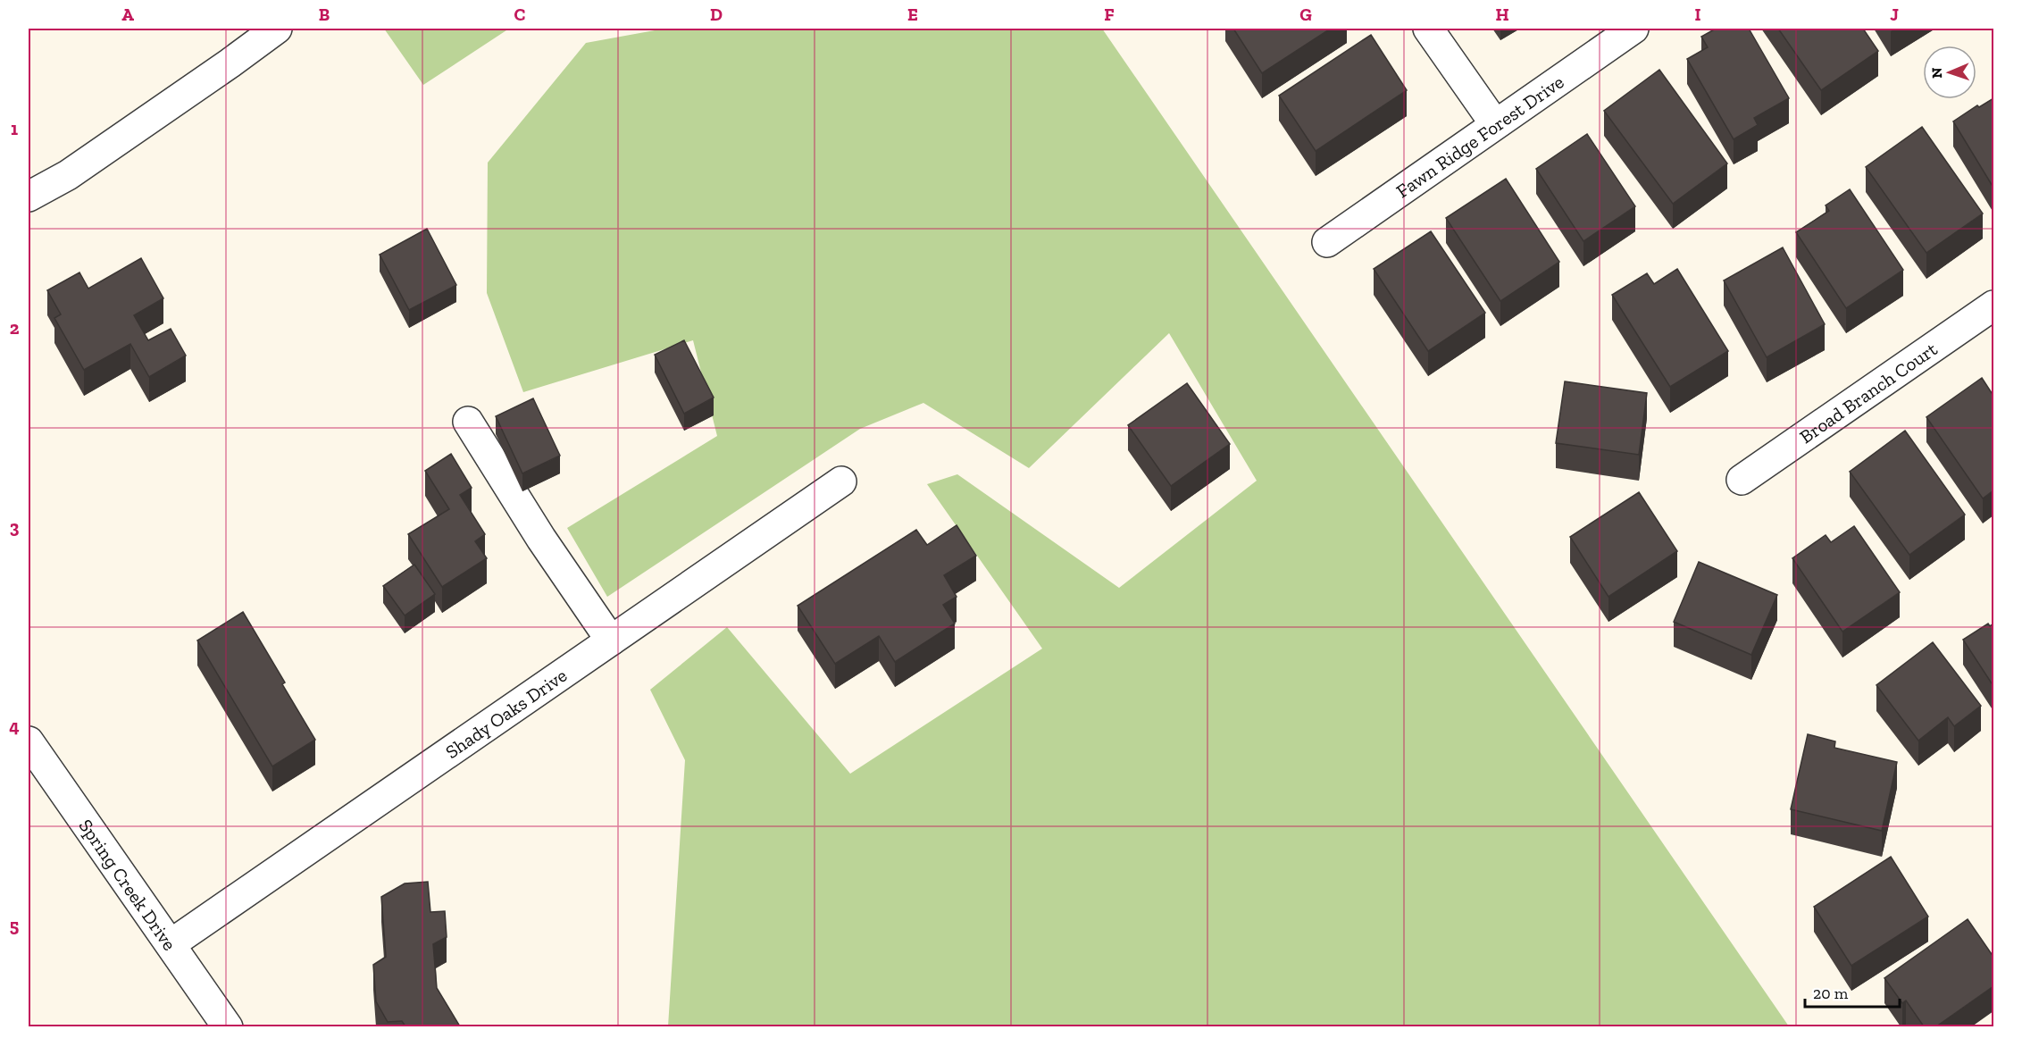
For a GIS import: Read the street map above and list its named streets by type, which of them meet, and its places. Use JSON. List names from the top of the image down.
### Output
{
  "streets": {
    "street": [
      "Fawn Ridge Forest Drive",
      "Broad Branch Court",
      "Shady Oaks Drive",
      "Spring Creek Drive"
    ]
  },
  "crossings": [
    ["Shady Oaks Drive", "Spring Creek Drive"]
  ],
  "scale_bar": "20 m",
  "north": "left",
  "grid": {
    "columns": [
      "A",
      "B",
      "C",
      "D",
      "E",
      "F",
      "G",
      "H",
      "I",
      "J"
    ],
    "rows": [
      "1",
      "2",
      "3",
      "4",
      "5"
    ]
  }
}
